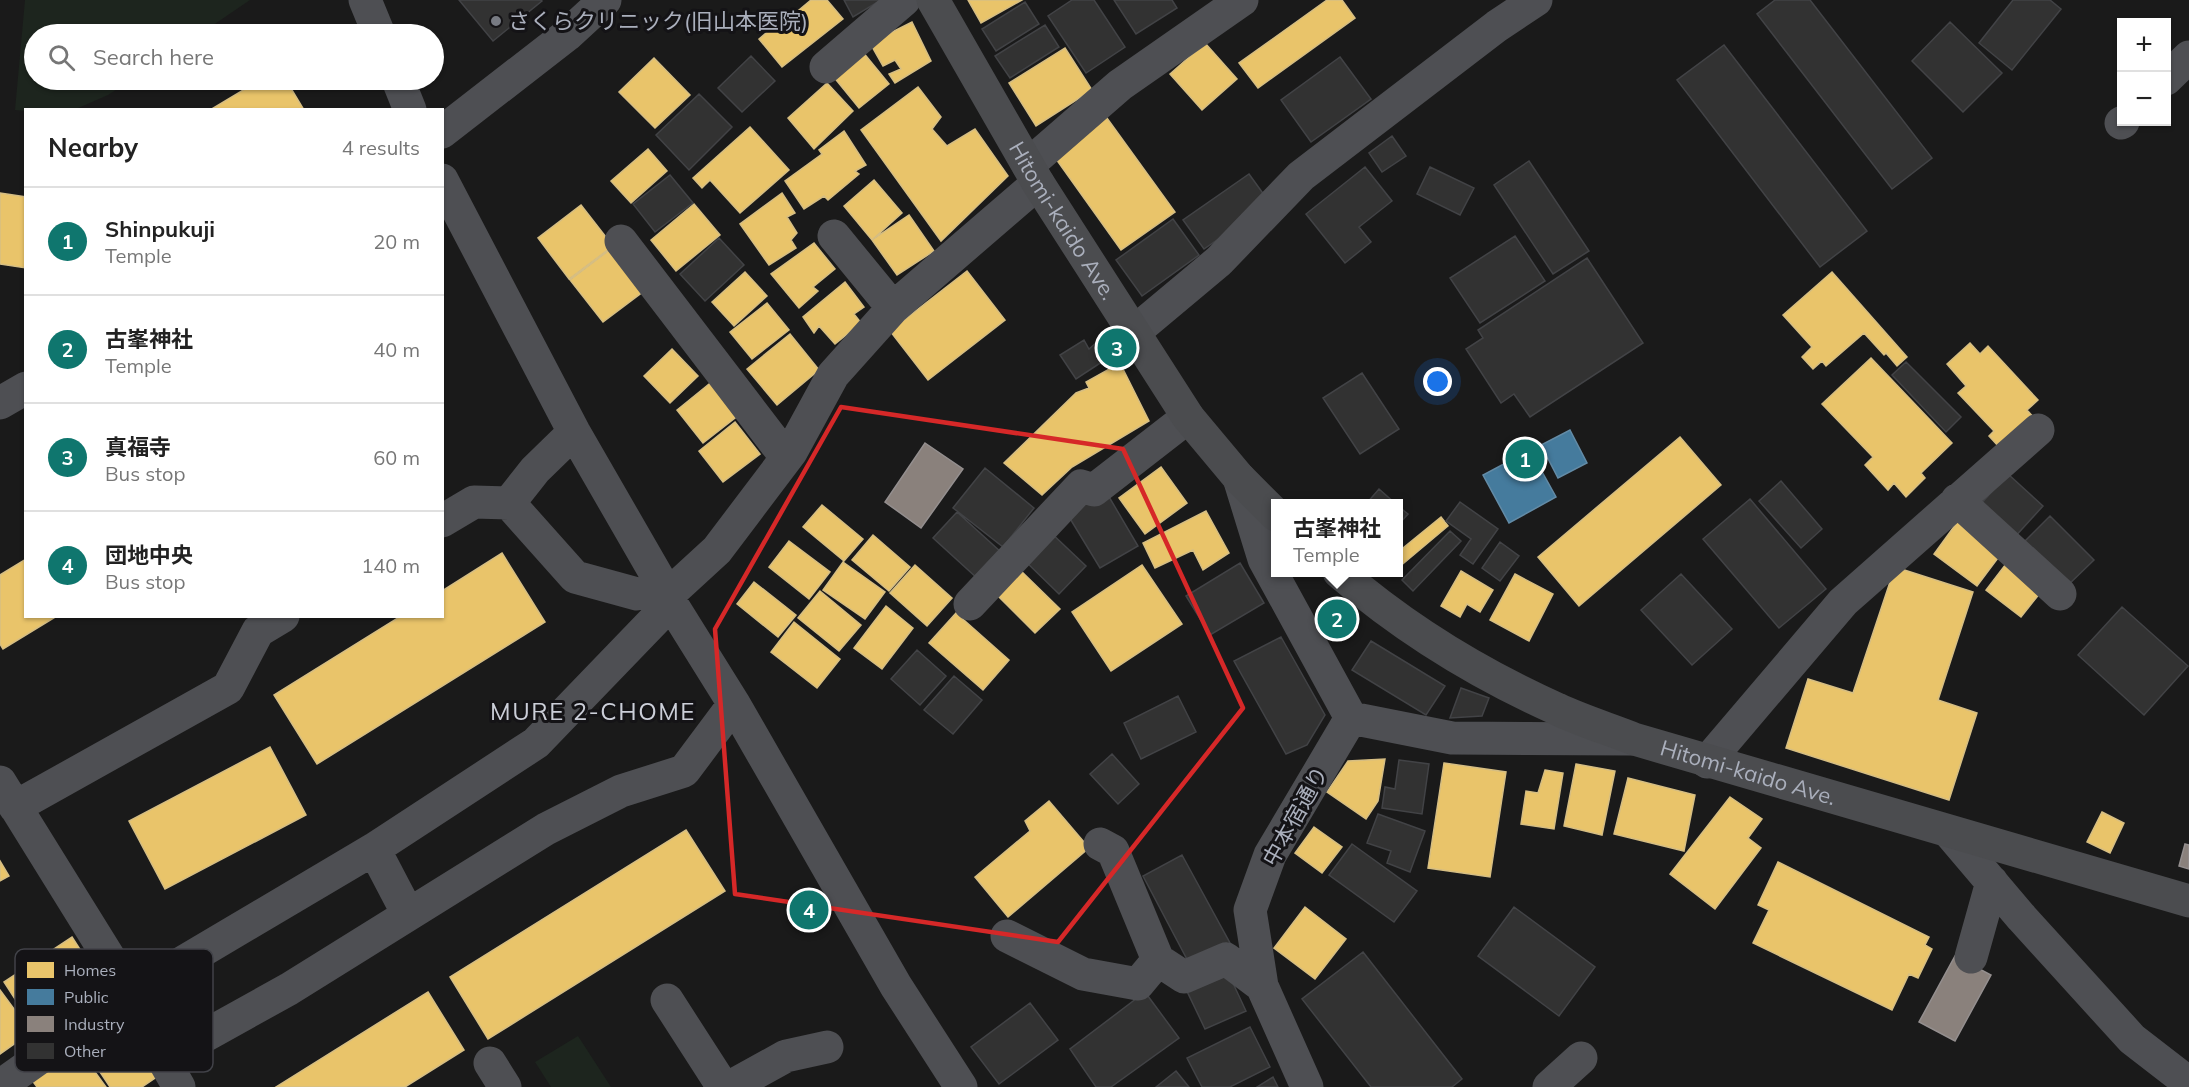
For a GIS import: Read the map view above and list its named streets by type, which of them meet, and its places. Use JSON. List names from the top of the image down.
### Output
{
  "streets": {
    "main road": ["Hitomi-kaido Ave."],
    "street": ["中本宿通り"]
  },
  "districts": ["MURE 2-CHOME"],
  "places": ["さくらクリニック(旧山本医院)"],
  "legend": [
    "Homes",
    "Public",
    "Industry",
    "Other"
  ],
  "page": {
    "map_buttons": ["+", "−"],
    "search": "Search here",
    "heading": ["Nearby", "4 results"],
    "list": [
      {
        "mark": "1",
        "name": "Shinpukuji",
        "note": "Temple",
        "value": "20 m"
      },
      {
        "mark": "2",
        "name": "古峯神社",
        "note": "Temple",
        "value": "40 m"
      },
      {
        "mark": "3",
        "name": "真福寺",
        "note": "Bus stop",
        "value": "60 m"
      },
      {
        "mark": "4",
        "name": "団地中央",
        "note": "Bus stop",
        "value": "140 m"
      }
    ],
    "pins": [
      "3",
      "1",
      "2",
      "4"
    ],
    "popup": ["古峯神社", "Temple"]
  }
}
